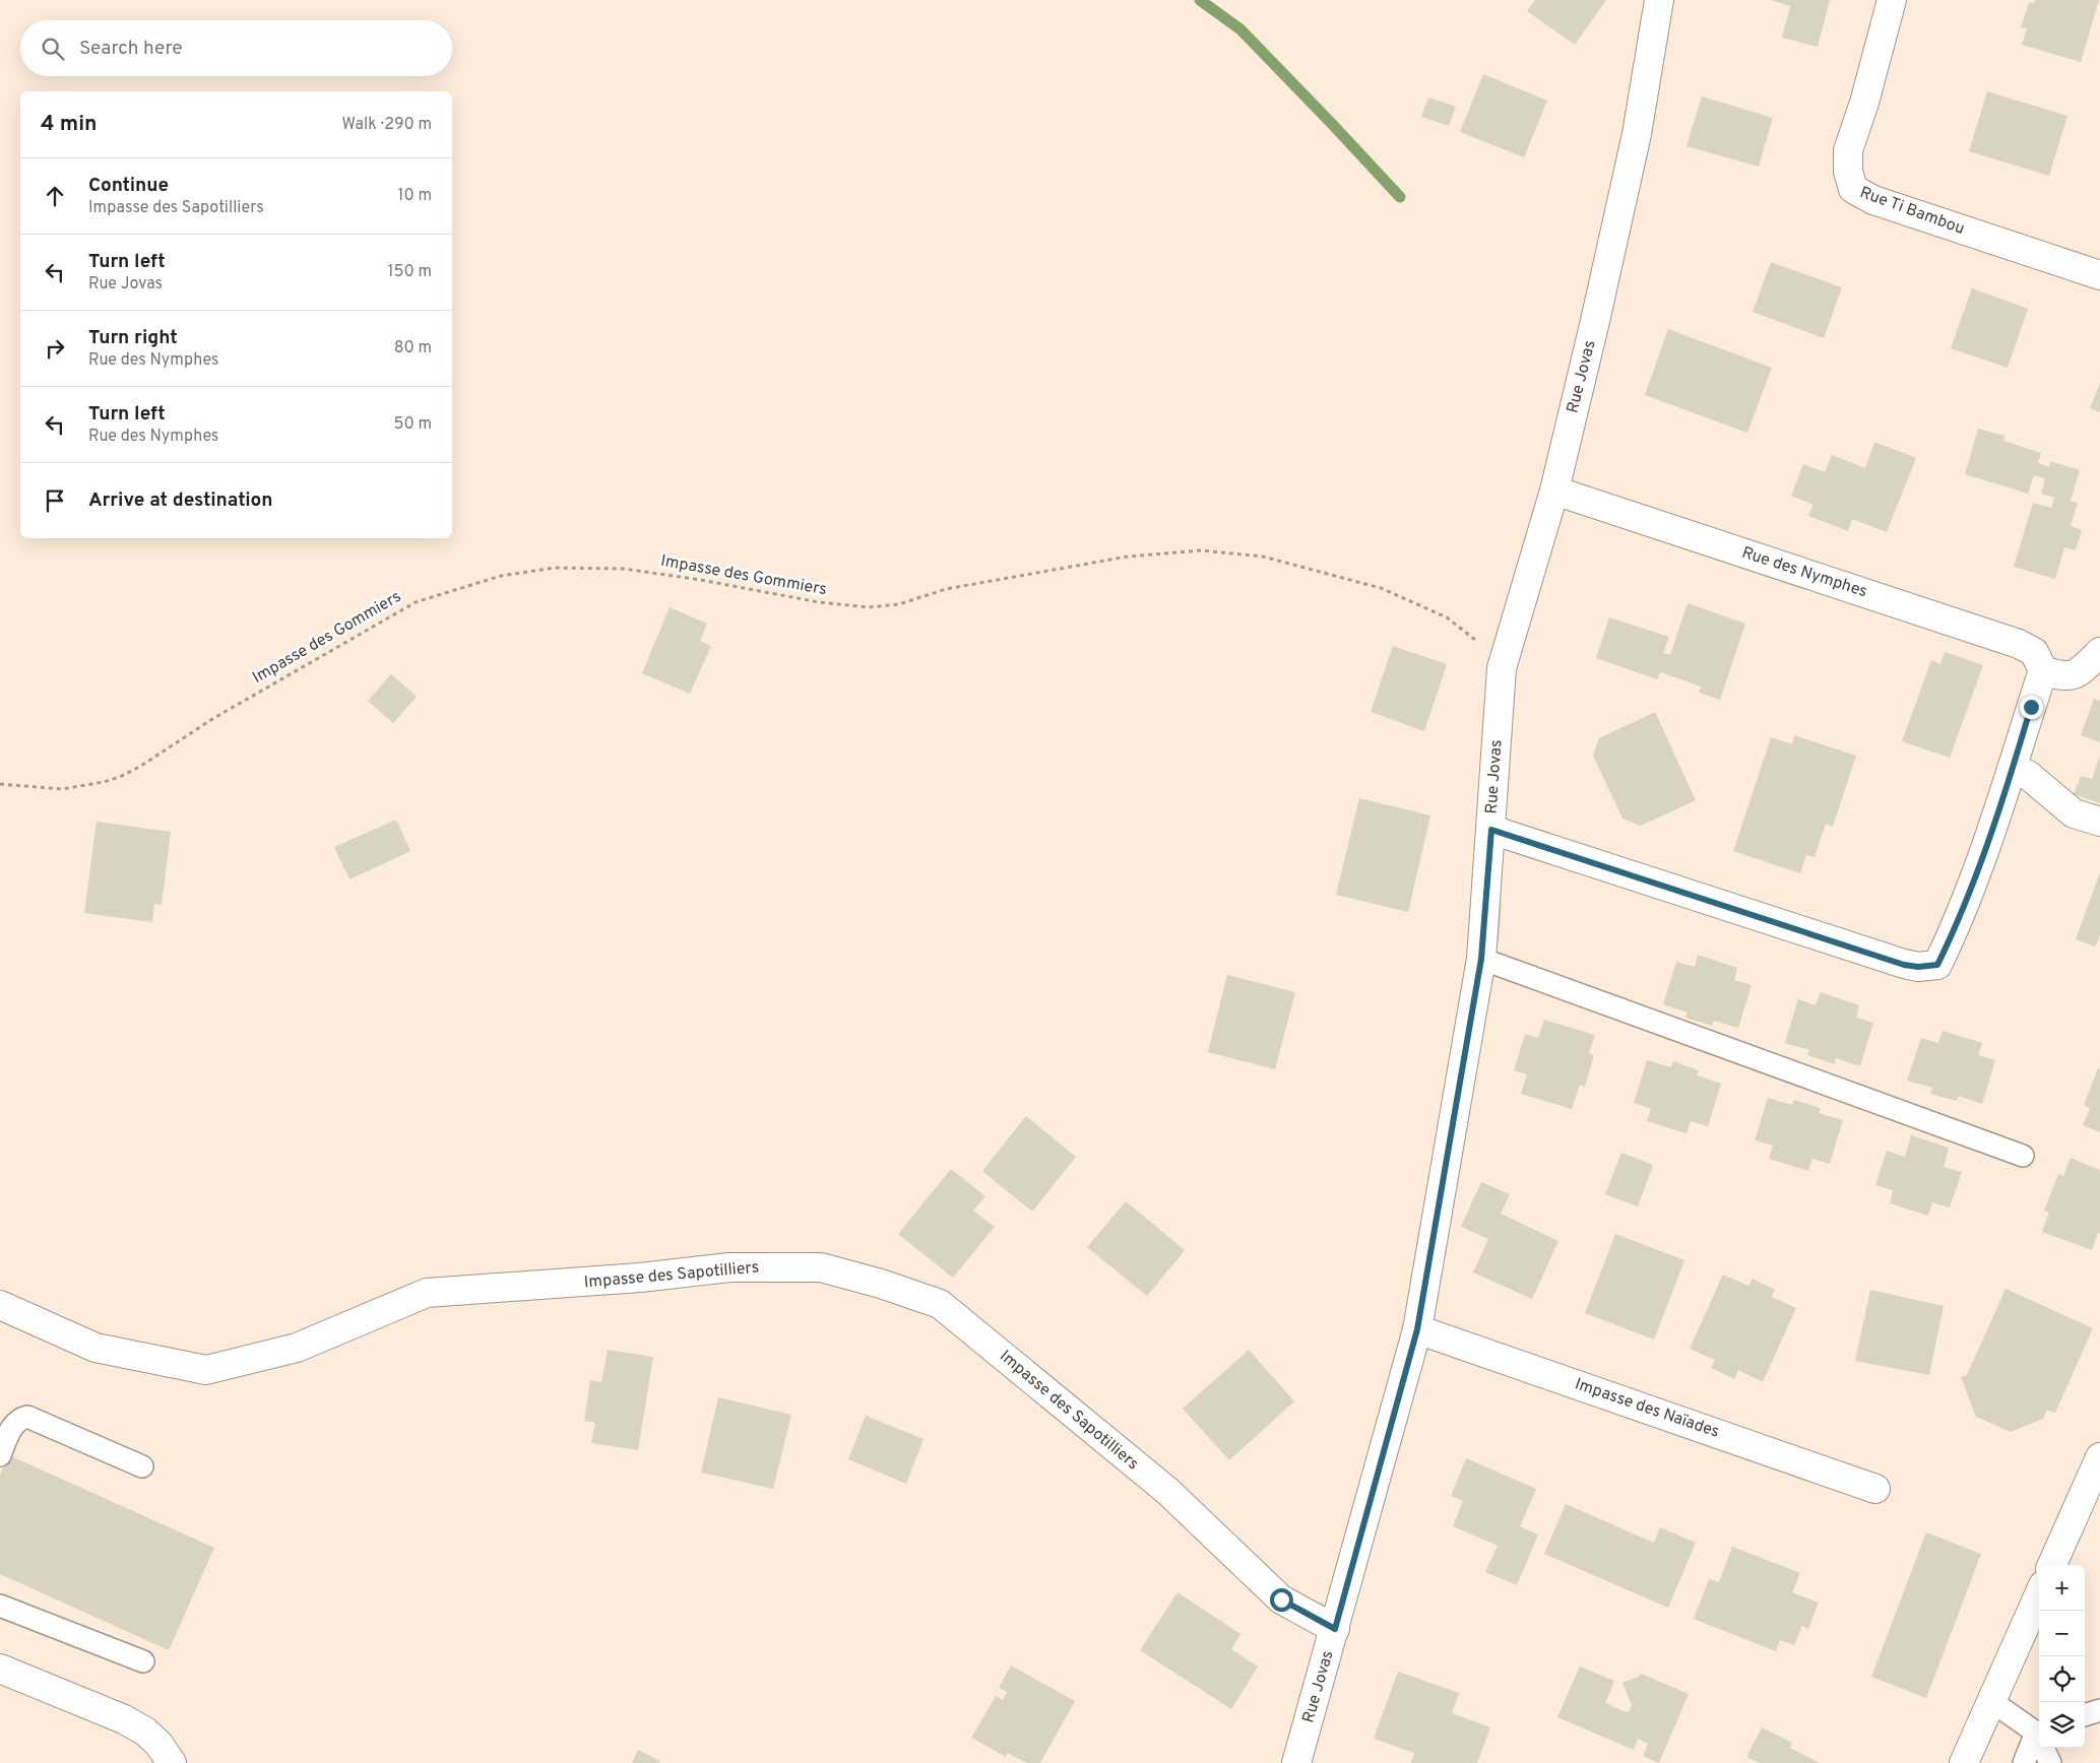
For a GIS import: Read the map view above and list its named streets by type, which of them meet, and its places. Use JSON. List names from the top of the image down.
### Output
{
  "streets": {
    "street": [
      "Rue Ti Bambou",
      "Rue Jovas",
      "Rue des Nymphes",
      "Impasse des Sapotilliers",
      "Impasse des Naïades"
    ],
    "path": ["Impasse des Gommiers"]
  },
  "crossings": [
    ["Rue Jovas", "Rue des Nymphes"],
    ["Rue Jovas", "Impasse des Gommiers"],
    ["Rue Jovas", "Impasse des Sapotilliers"],
    ["Rue Jovas", "Impasse des Naïades"]
  ],
  "page": {
    "search": "Search here",
    "heading": ["4 min", "Walk · 290 m"],
    "list": [
      ["Continue", "Impasse des Sapotilliers", "10 m"],
      ["Turn left", "Rue Jovas", "150 m"],
      ["Turn right", "Rue des Nymphes", "80 m"],
      ["Turn left", "Rue des Nymphes", "50 m"],
      "Arrive at destination"
    ],
    "map_buttons": ["+", "−"]
  }
}
